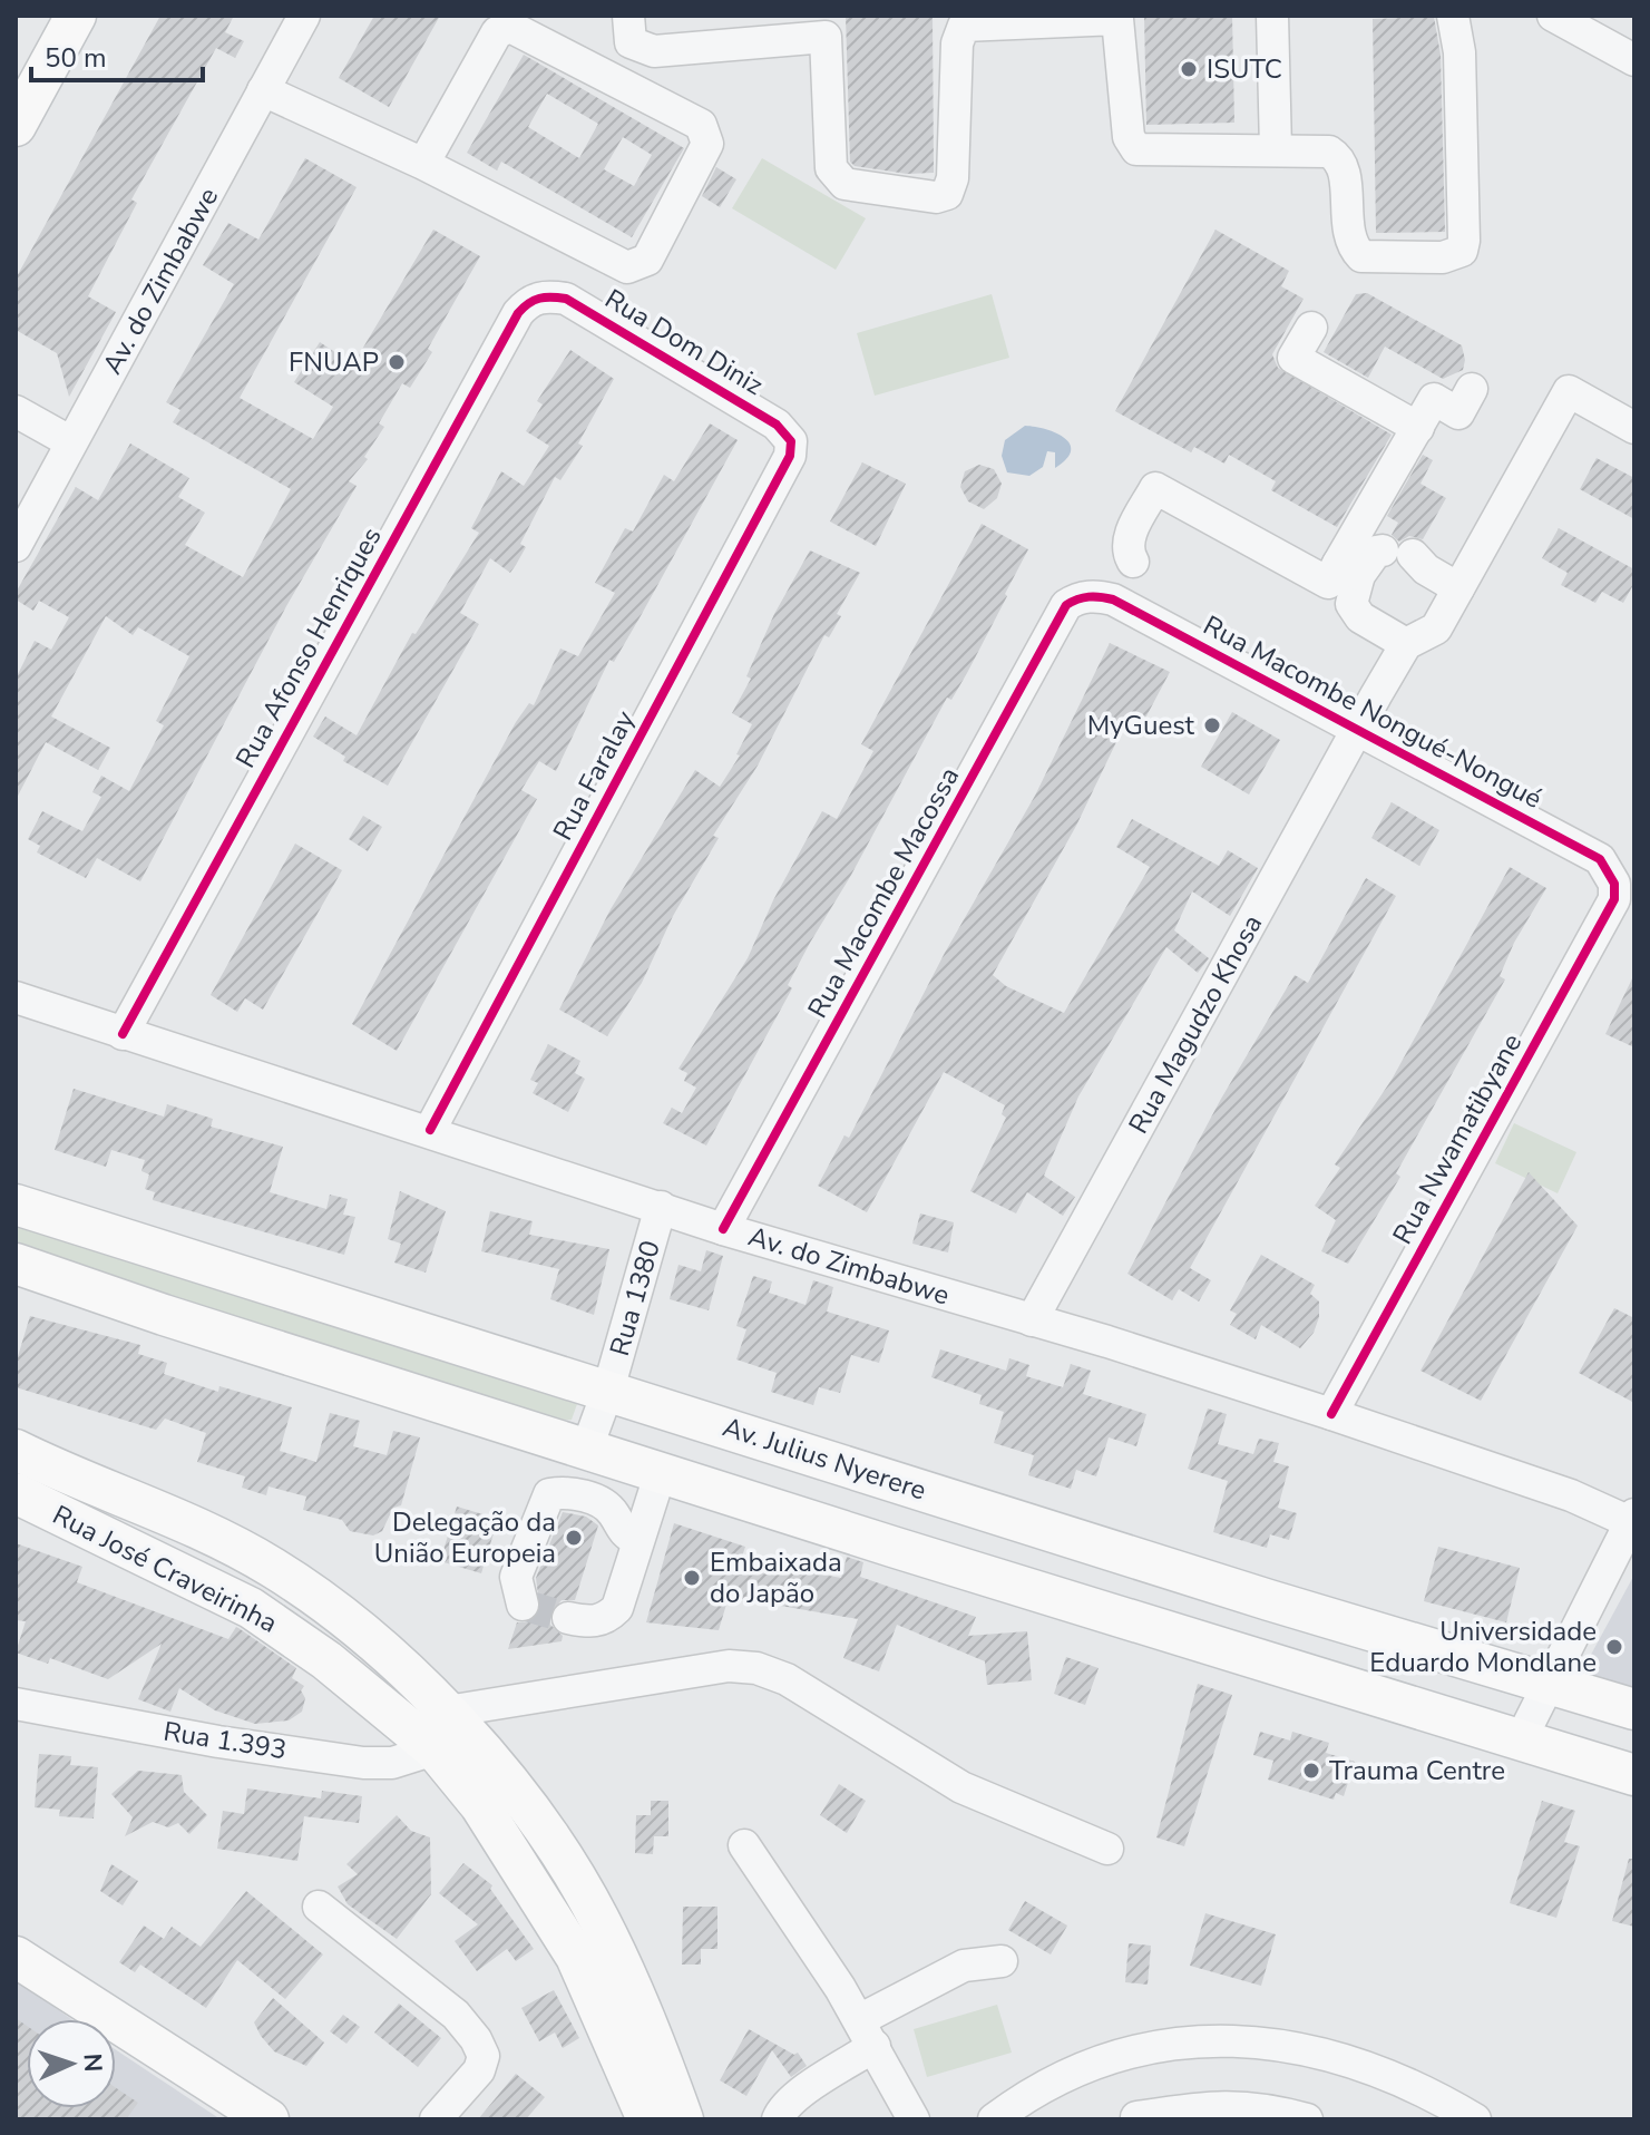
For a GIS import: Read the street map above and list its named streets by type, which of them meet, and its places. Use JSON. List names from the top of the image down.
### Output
{
  "streets": {
    "main road": ["Av. Julius Nyerere", "Rua José Craveirinha"],
    "street": [
      "Av. do Zimbabwe",
      "Rua Dom Diniz",
      "Rua Afonso Henriques",
      "Rua Macombe Nongué-Nongué",
      "Rua Faralay",
      "Rua Macombe Macossa",
      "Rua Magudzo Khosa",
      "Rua Nwamatibyane",
      "Rua 1380",
      "Rua 1.393"
    ]
  },
  "crossings": [
    ["Av. do Zimbabwe", "Rua Afonso Henriques"],
    ["Av. do Zimbabwe", "Rua Faralay"],
    ["Av. do Zimbabwe", "Rua Macombe Macossa"],
    ["Av. do Zimbabwe", "Rua Magudzo Khosa"],
    ["Av. do Zimbabwe", "Rua Nwamatibyane"],
    ["Av. do Zimbabwe", "Rua 1380"],
    ["Rua Dom Diniz", "Rua Afonso Henriques"],
    ["Rua Dom Diniz", "Rua Faralay"],
    ["Rua Macombe Nongué-Nongué", "Rua Macombe Macossa"],
    ["Rua Macombe Nongué-Nongué", "Rua Magudzo Khosa"],
    ["Rua Macombe Nongué-Nongué", "Rua Nwamatibyane"],
    ["Rua 1380", "Av. Julius Nyerere"],
    ["Rua José Craveirinha", "Rua 1.393"]
  ],
  "places": [
    "ISUTC",
    "FNUAP",
    "MyGuest",
    "Delegação da União Europeia",
    "Embaixada do Japão",
    "Universidade Eduardo Mondlane",
    "Trauma Centre"
  ],
  "scale_bar": "50 m",
  "north": "right"
}
